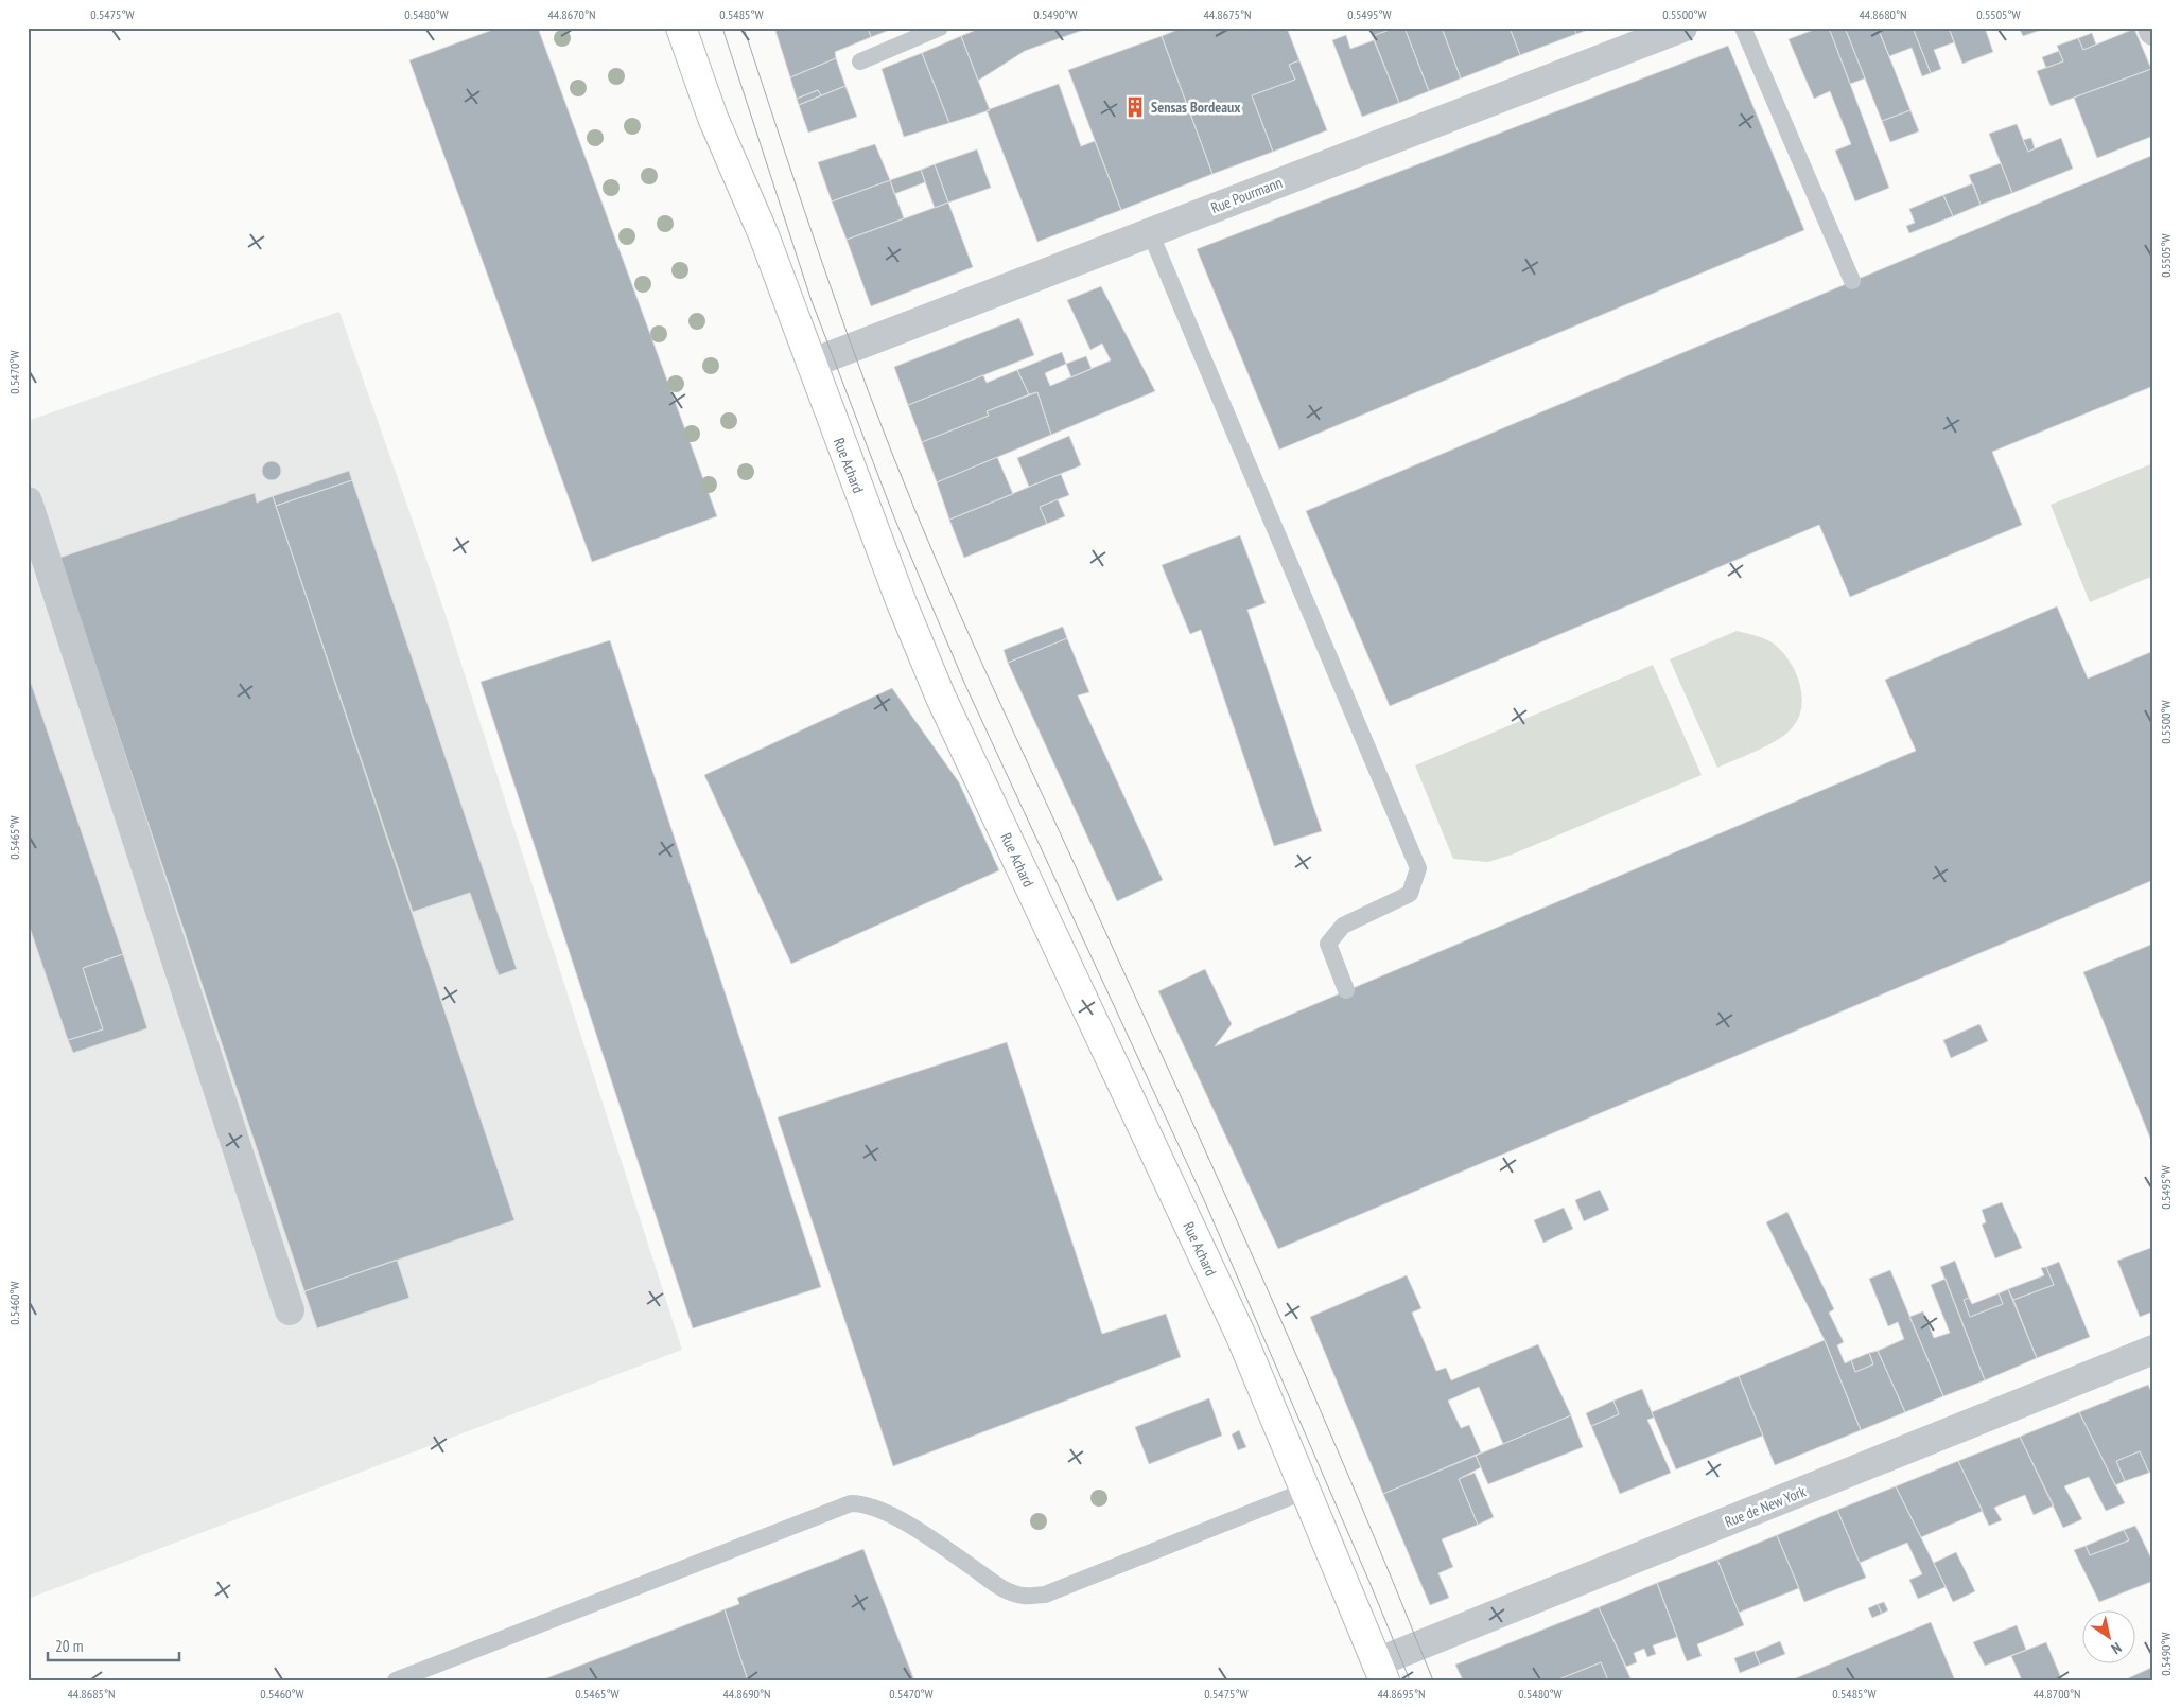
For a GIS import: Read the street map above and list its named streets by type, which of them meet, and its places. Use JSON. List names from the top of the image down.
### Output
{
  "streets": {
    "street": ["Rue Pourmann", "Rue Achard", "Rue de New York"]
  },
  "crossings": [
    ["Rue Pourmann", "Rue Achard"],
    ["Rue Achard", "Rue de New York"]
  ],
  "places": {
    "building": ["Sensas Bordeaux"]
  },
  "scale_bar": "20 m",
  "north": "bottom right",
  "coordinates": [
    "0.5475°W",
    "0.5480°W",
    "44.8670°N",
    "0.5485°W",
    "0.5490°W",
    "44.8675°N",
    "0.5495°W",
    "0.5500°W",
    "44.8680°N",
    "0.5505°W",
    "0.5470°W",
    "0.5465°W",
    "0.5460°W",
    "44.8685°N",
    "44.8690°N",
    "44.8695°N",
    "44.8700°N"
  ]
}
